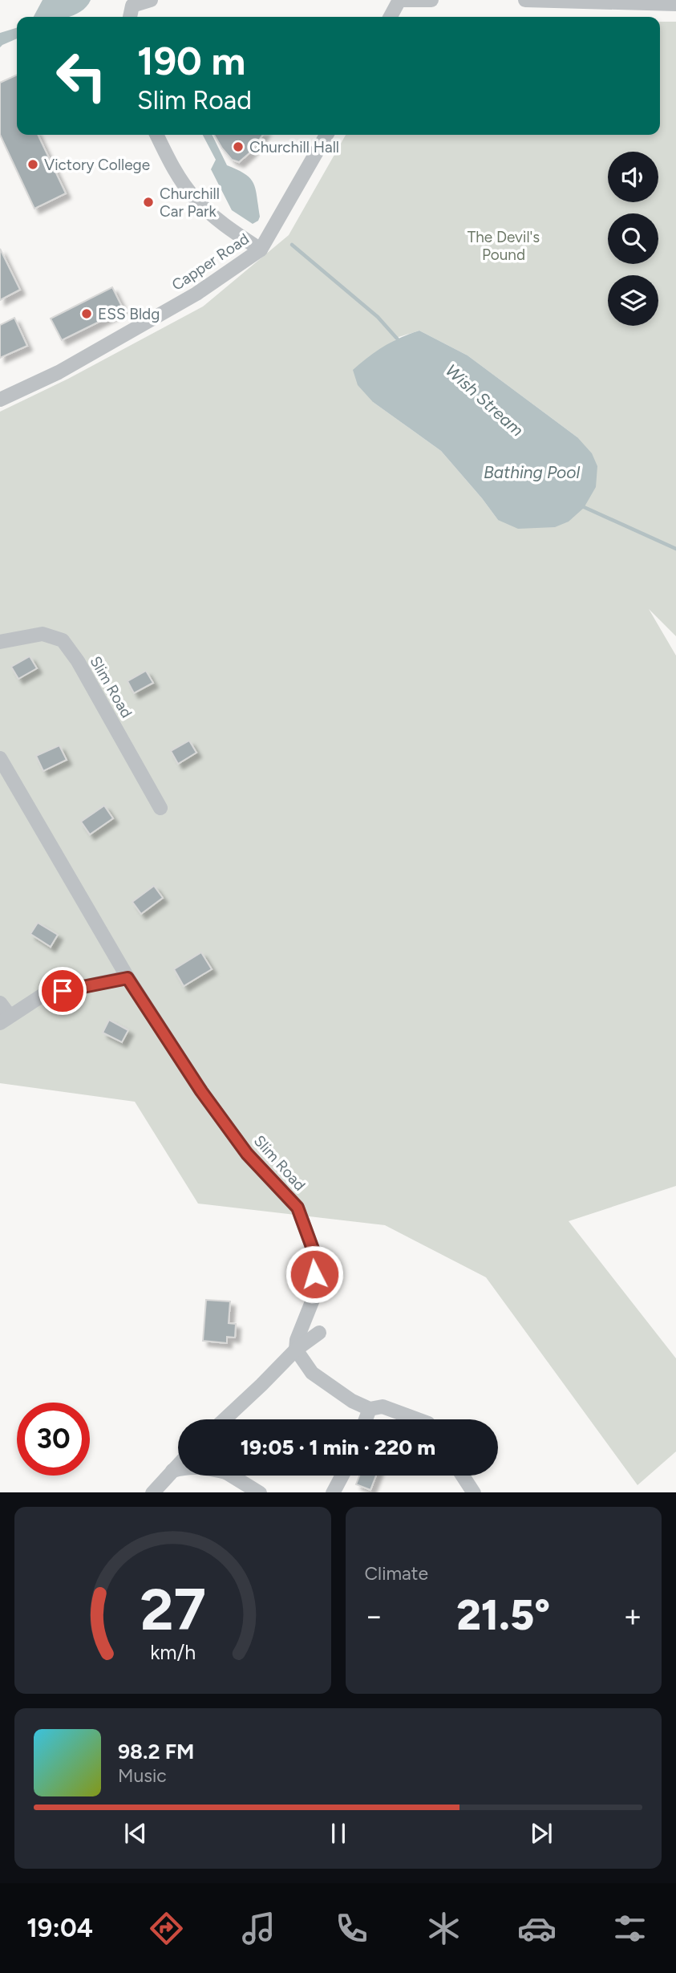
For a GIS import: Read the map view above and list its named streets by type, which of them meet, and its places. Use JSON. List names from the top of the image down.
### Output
{
  "streets": {
    "street": ["Capper Road", "Slim Road"]
  },
  "water": ["Wish Stream", "Bathing Pool"],
  "parks": ["The Devil's Pound"],
  "places": [
    "Churchill Hall",
    "Victory College",
    "Churchill Car Park",
    "ESS Bldg"
  ],
  "page": {
    "turn": ["190 m", "Slim Road"],
    "limit": "30",
    "trip": "19:05 · 1 min · 220 m",
    "tile": "Climate",
    "heat": ["−", "21.5°", "+"],
    "song": ["98.2 FM", "Music"],
    "tabs": "19:04",
    "gauge": ["27", "km/h"]
  }
}
